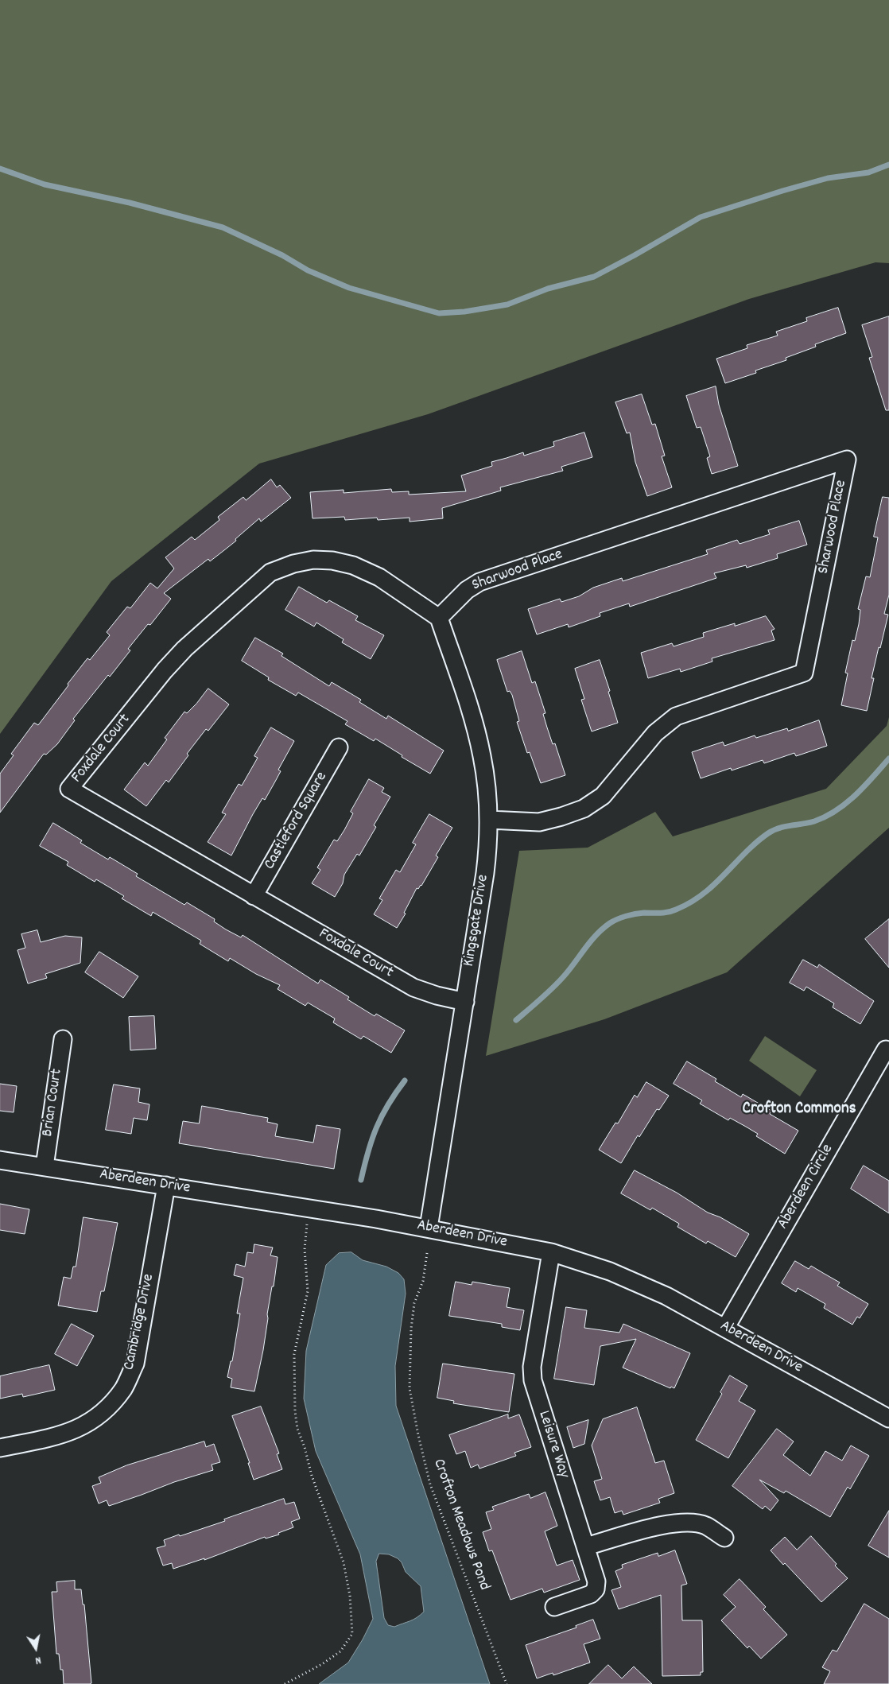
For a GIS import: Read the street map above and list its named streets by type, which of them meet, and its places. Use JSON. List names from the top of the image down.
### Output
{
  "streets": {
    "street": [
      "Sharwood Place",
      "Foxdale Court",
      "Castleford Square",
      "Kingsgate Drive",
      "Brian Court",
      "Aberdeen Drive",
      "Aberdeen Circle",
      "Cambridge Drive",
      "Leisure Way"
    ],
    "path": ["Crofton Meadows Pond"]
  },
  "crossings": [
    ["Sharwood Place", "Foxdale Court"],
    ["Sharwood Place", "Kingsgate Drive"],
    ["Foxdale Court", "Castleford Square"],
    ["Foxdale Court", "Kingsgate Drive"],
    ["Kingsgate Drive", "Aberdeen Drive"],
    ["Brian Court", "Aberdeen Drive"],
    ["Aberdeen Drive", "Aberdeen Circle"],
    ["Aberdeen Drive", "Cambridge Drive"],
    ["Aberdeen Drive", "Leisure Way"]
  ],
  "districts": ["Crofton Commons"],
  "north": "bottom"
}
